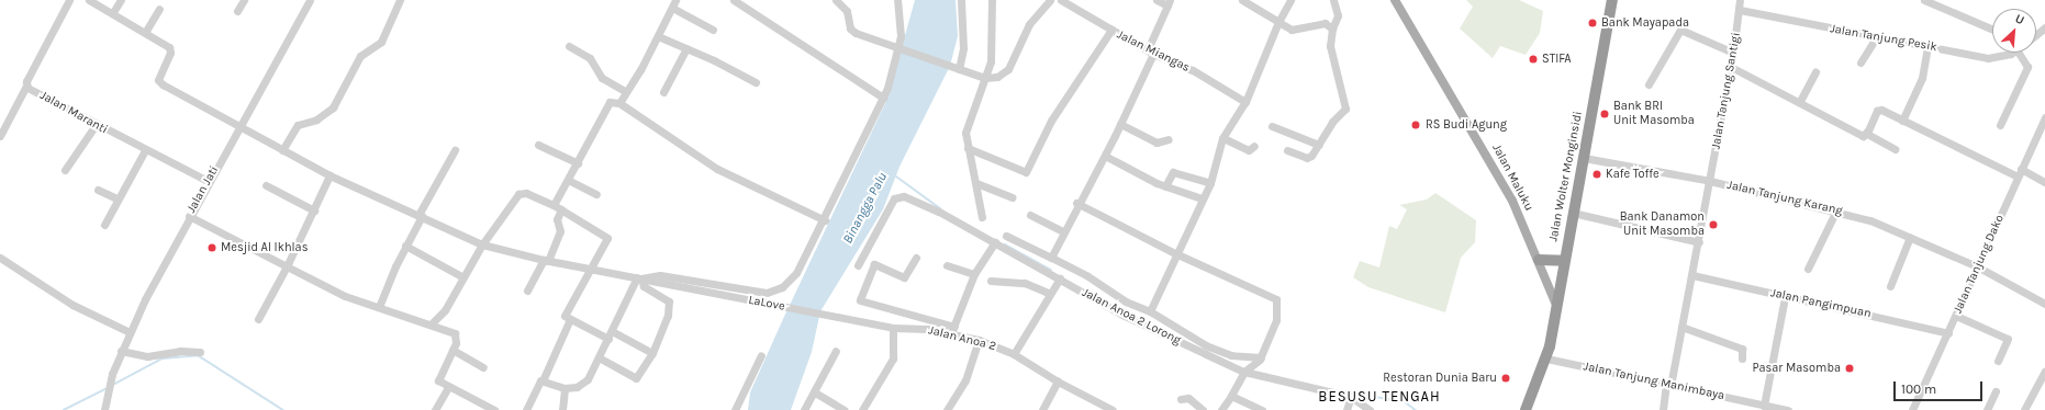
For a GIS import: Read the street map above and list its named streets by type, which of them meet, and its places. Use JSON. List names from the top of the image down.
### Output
{
  "streets": {
    "highway": ["Jalan Wolter Monginsidi"],
    "main road": ["Jalan Maluku"],
    "street": [
      "Jalan Tanjung Pesik",
      "Jalan Miangas",
      "Jalan Tanjung Santigi",
      "Jalan Maranti",
      "Jalan Jati",
      "Jalan Tanjung Karang",
      "Jalan Tanjung Dako",
      "LaLove",
      "Jalan Pangimpuan",
      "Jalan Anoa 2 Lorong",
      "Jalan Anoa 2",
      "Jalan Tanjung Manimbaya"
    ]
  },
  "crossings": [
    ["Jalan Tanjung Pesik", "Jalan Tanjung Santigi"],
    ["Jalan Tanjung Santigi", "Jalan Tanjung Karang"],
    ["Jalan Maranti", "Jalan Jati"],
    ["Jalan Wolter Monginsidi", "Jalan Maluku"],
    ["Jalan Wolter Monginsidi", "Jalan Tanjung Karang"],
    ["Jalan Wolter Monginsidi", "Jalan Tanjung Manimbaya"],
    ["Jalan Jati", "LaLove"],
    ["Jalan Tanjung Karang", "Jalan Tanjung Dako"],
    ["Jalan Tanjung Dako", "Jalan Pangimpuan"],
    ["LaLove", "Jalan Anoa 2"]
  ],
  "districts": ["BESUSU TENGAH"],
  "water": ["Binangga Palu"],
  "places": [
    "Bank Mayapada",
    "STIFA",
    "Bank BRI Unit Masomba",
    "RS Budi Agung",
    "Kafe Toffe",
    "Bank Danamon Unit Masomba",
    "Mesjid Al Ikhlas",
    "Pasar Masomba",
    "Restoran Dunia Baru"
  ],
  "scale_bar": "100 m",
  "north": "top right"
}
